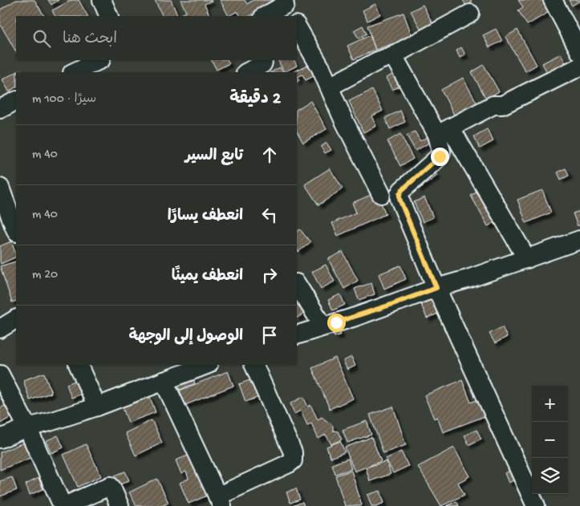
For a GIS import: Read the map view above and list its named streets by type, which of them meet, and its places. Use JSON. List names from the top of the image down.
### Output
{
  "page": {
    "search": "ابحث هنا",
    "heading": ["2 دقيقة", "سيرًا · 100 m"],
    "list": [
      ["تابع السير", "40 m"],
      ["انعطف يسارًا", "40 m"],
      ["انعطف يمينًا", "20 m"],
      "الوصول إلى الوجهة"
    ],
    "map_buttons": ["+", "−"]
  }
}
